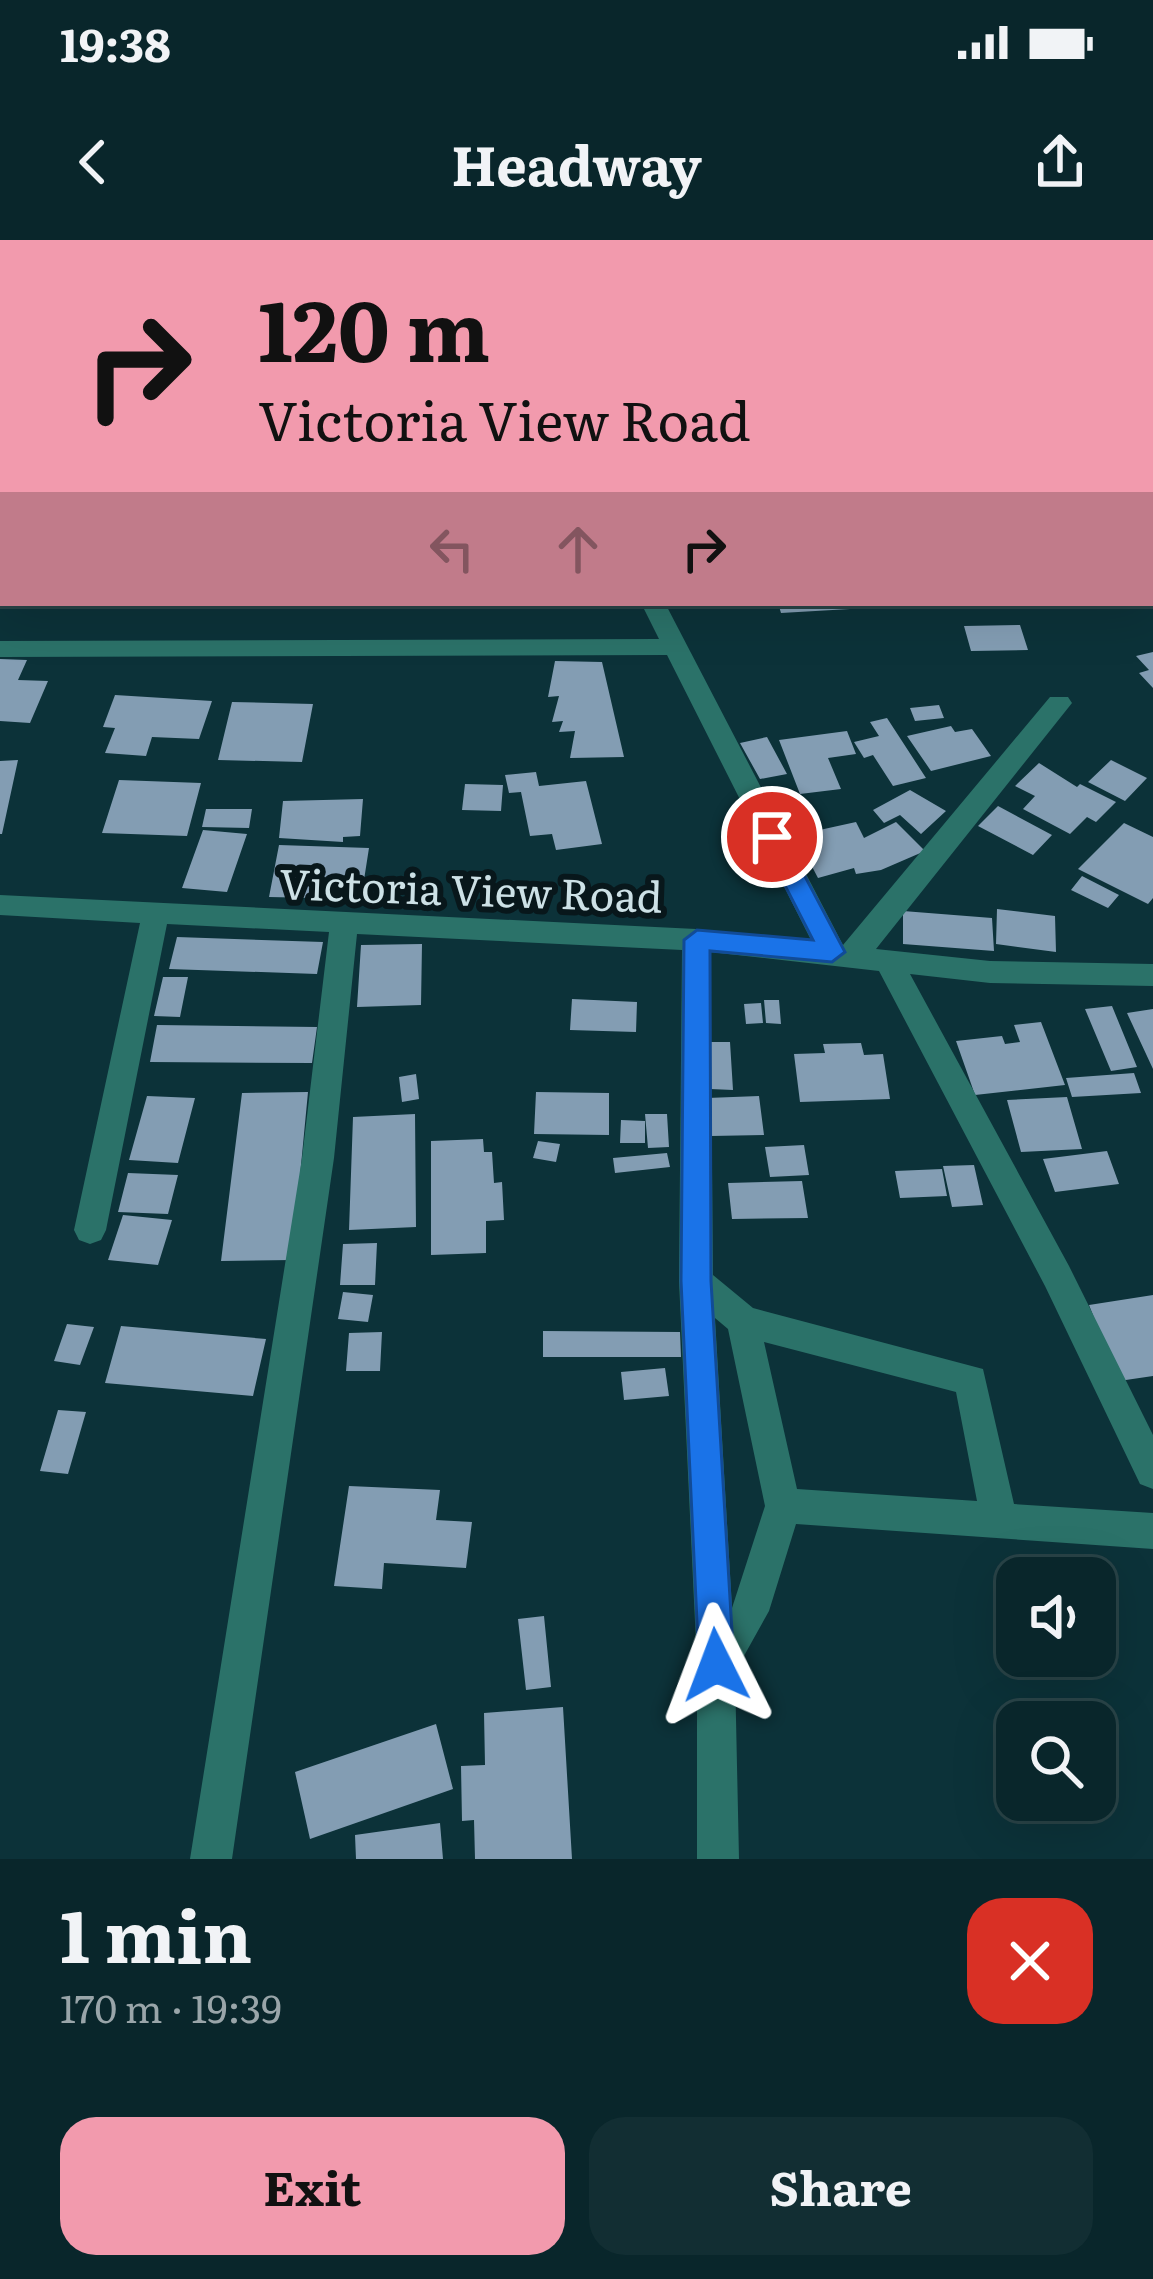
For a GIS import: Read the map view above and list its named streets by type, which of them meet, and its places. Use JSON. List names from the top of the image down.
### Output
{
  "streets": {
    "street": ["Victoria View Road"]
  },
  "page": {
    "status": "19:38",
    "header": "Headway",
    "turn": ["120 m", "Victoria View Road"],
    "heading": ["1 min", "170 m · 19:39"],
    "buttons": ["Exit", "Share"]
  }
}
